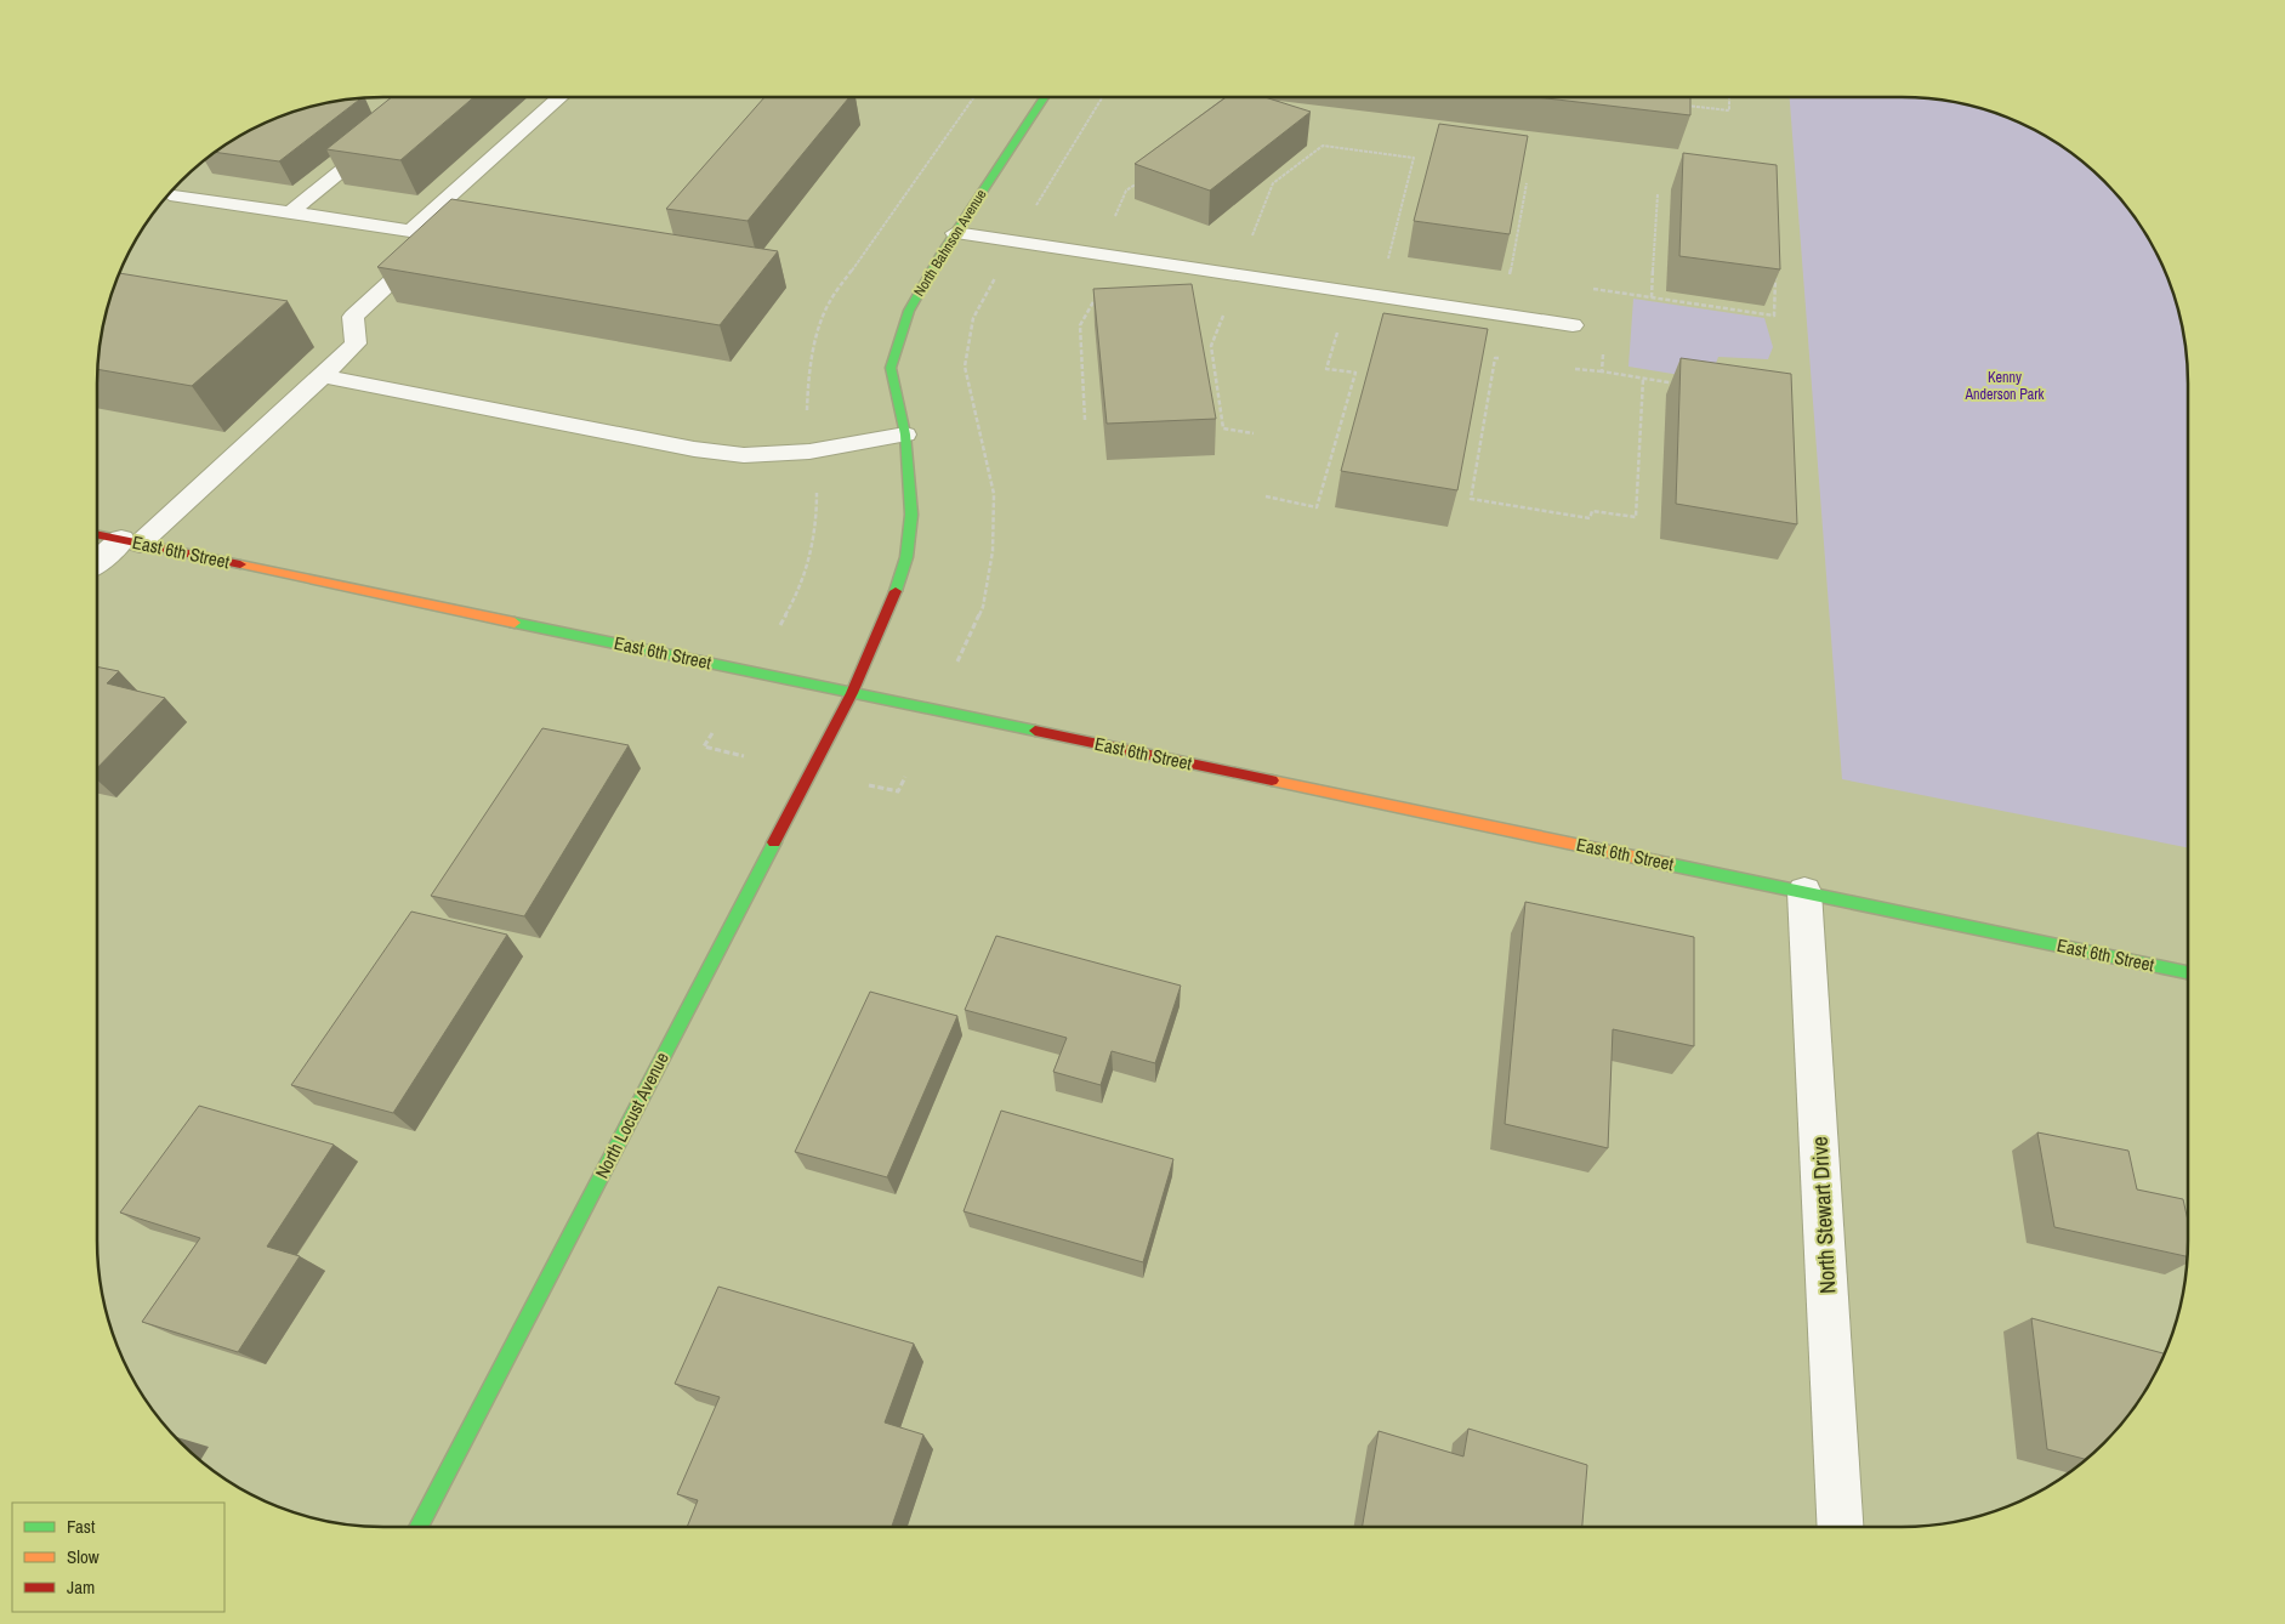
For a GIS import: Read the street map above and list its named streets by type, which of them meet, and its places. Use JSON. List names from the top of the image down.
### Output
{
  "streets": {
    "main road": ["North Bahnson Avenue", "East 6th Street", "North Locust Avenue"],
    "street": ["North Stewart Drive"]
  },
  "crossings": [
    ["North Bahnson Avenue", "East 6th Street"],
    ["North Bahnson Avenue", "North Locust Avenue"],
    ["East 6th Street", "North Locust Avenue"],
    ["East 6th Street", "North Stewart Drive"]
  ],
  "parks": ["Kenny Anderson Park"],
  "legend": ["Fast", "Slow", "Jam"]
}
